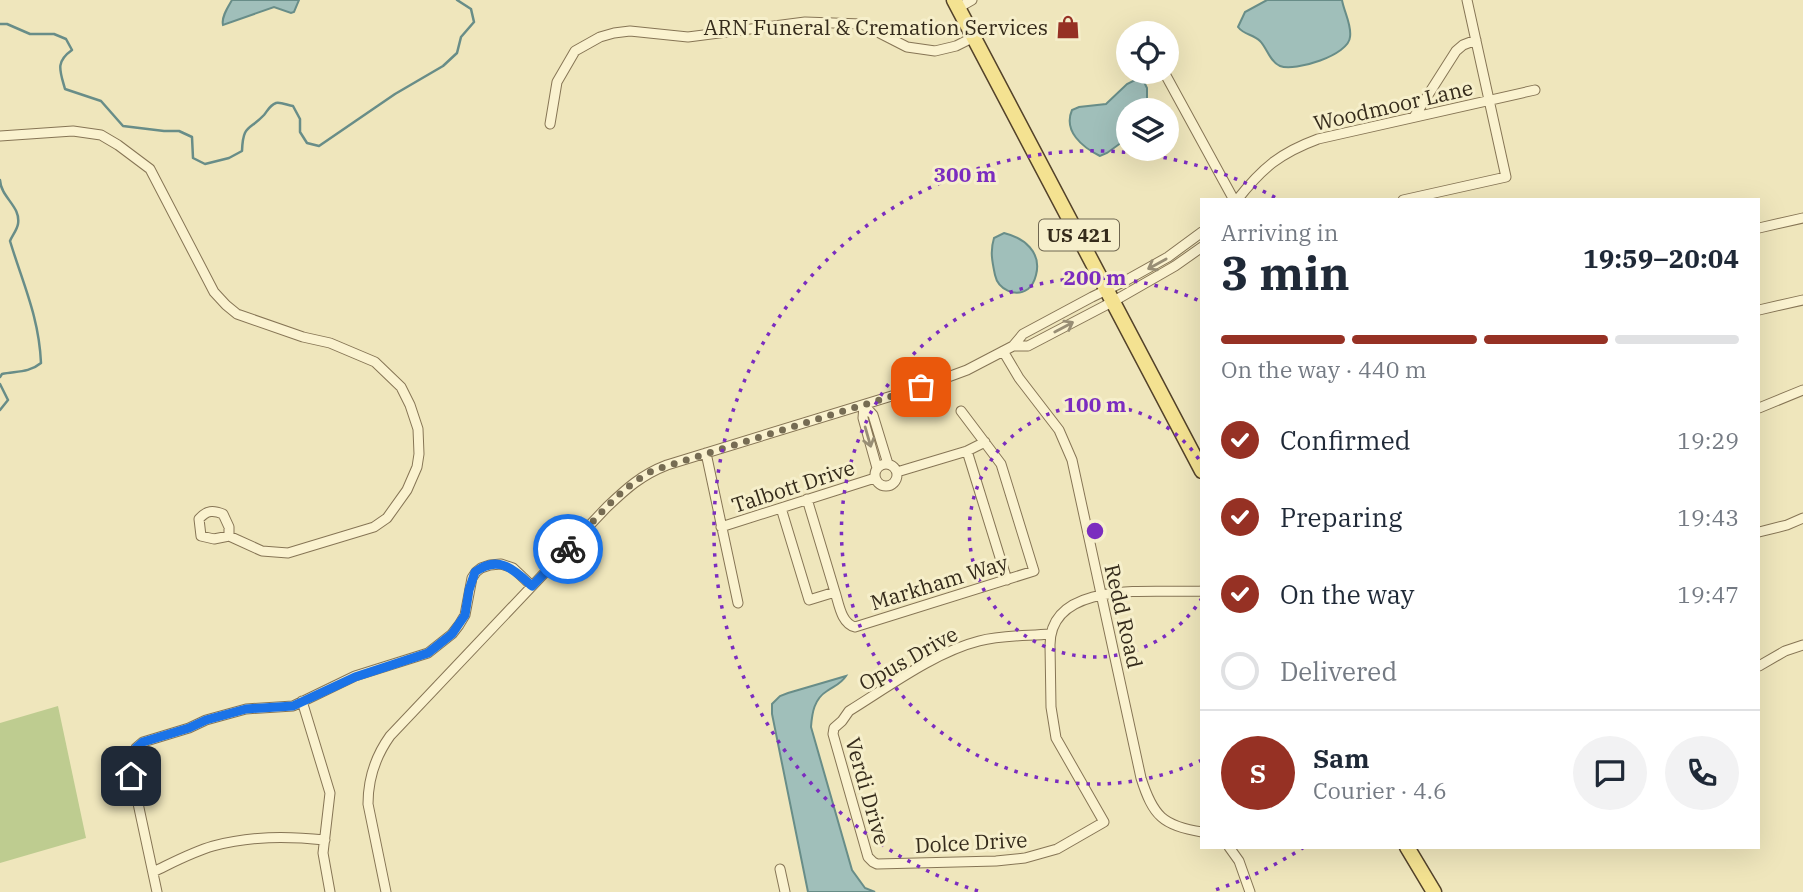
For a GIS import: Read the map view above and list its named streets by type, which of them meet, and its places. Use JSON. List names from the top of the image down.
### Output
{
  "streets": {
    "main road": ["US 421"],
    "street": [
      "Woodmoor Lane",
      "Talbott Drive",
      "Markham Way",
      "Redd Road",
      "Opus Drive",
      "Verdi Drive",
      "Dolce Drive"
    ]
  },
  "crossings": [
    ["Talbott Drive", "Markham Way"],
    ["Opus Drive", "Verdi Drive"],
    ["Opus Drive", "Dolce Drive"],
    ["Verdi Drive", "Dolce Drive"]
  ],
  "places": {
    "shop": ["ARN Funeral & Cremation Services"]
  },
  "page": {
    "heading": ["3 min", "Arriving in", "19:59–20:04"],
    "panel": ["Sam", "Courier · 4.6"],
    "bar": "On the way · 440 m",
    "list": [
      ["Confirmed", "19:29"],
      ["Preparing", "19:43"],
      ["On the way", "19:47"],
      "Delivered"
    ],
    "round": "S"
  },
  "rings": ["300 m", "200 m", "100 m"]
}
